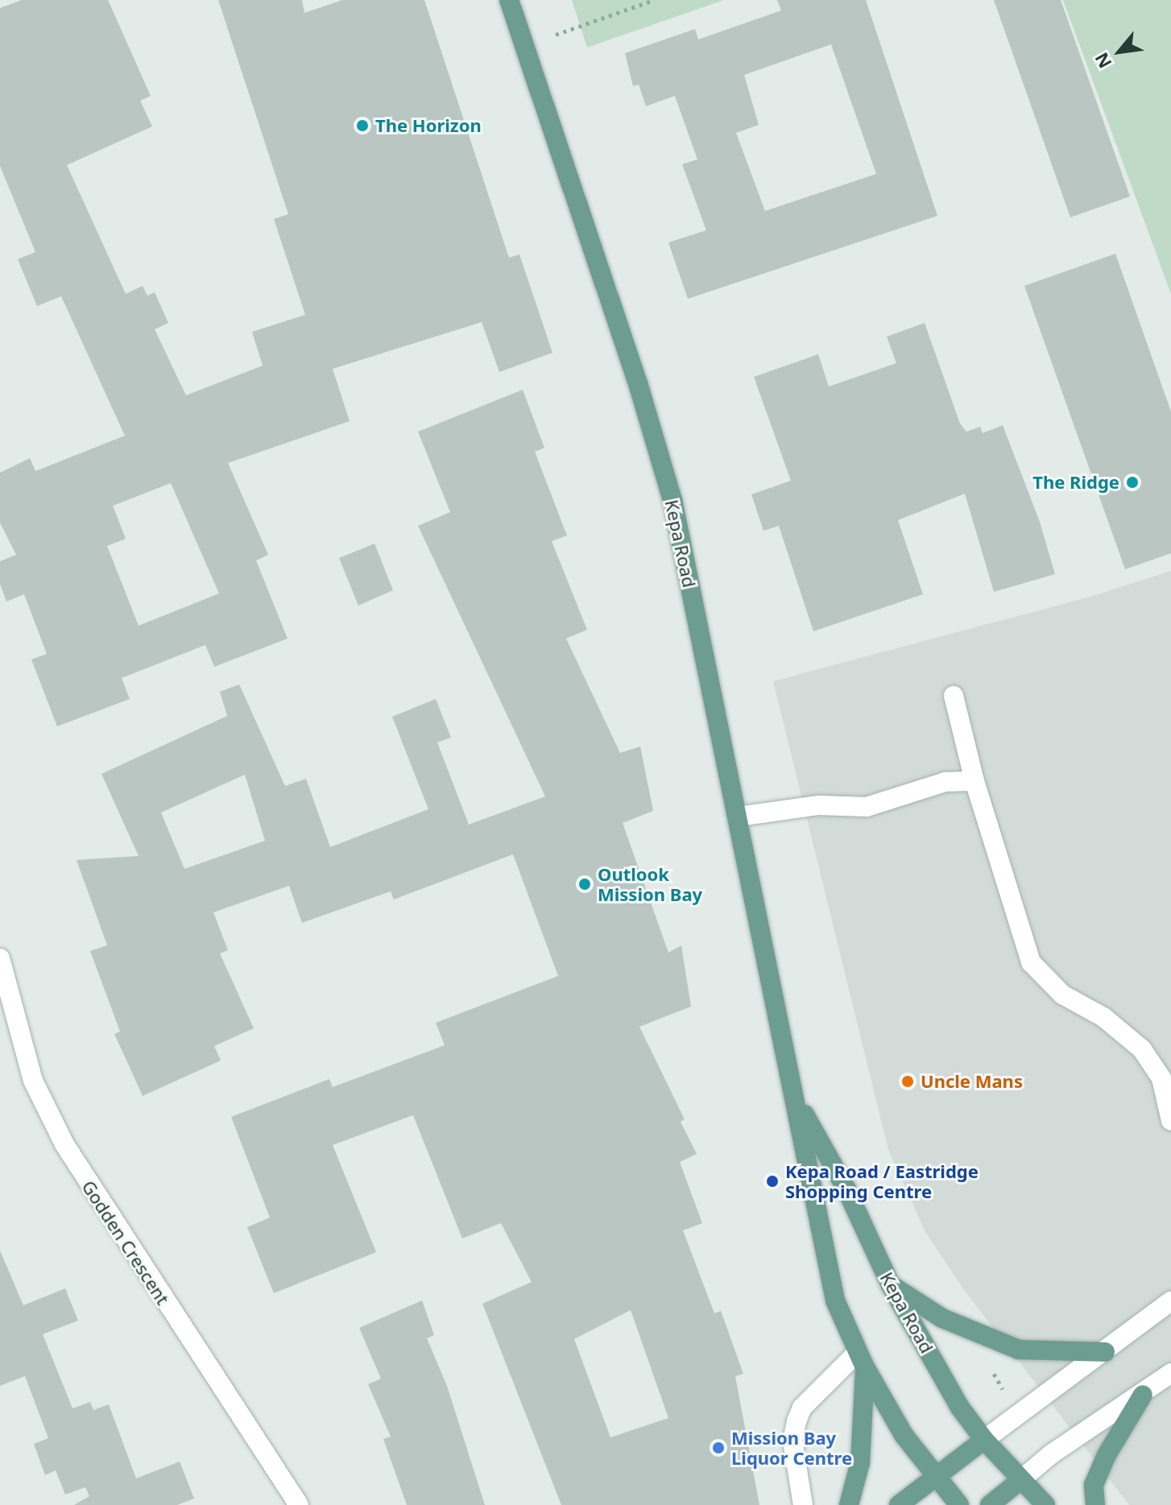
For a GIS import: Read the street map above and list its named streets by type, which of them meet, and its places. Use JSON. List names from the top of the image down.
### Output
{
  "streets": {
    "main road": ["Kepa Road"],
    "street": ["Godden Crescent"]
  },
  "places": [
    "The Horizon",
    "The Ridge",
    "Outlook Mission Bay",
    "Uncle Mans",
    "Kepa Road / Eastridge Shopping Centre",
    "Mission Bay Liquor Centre"
  ],
  "north": "bottom left"
}
